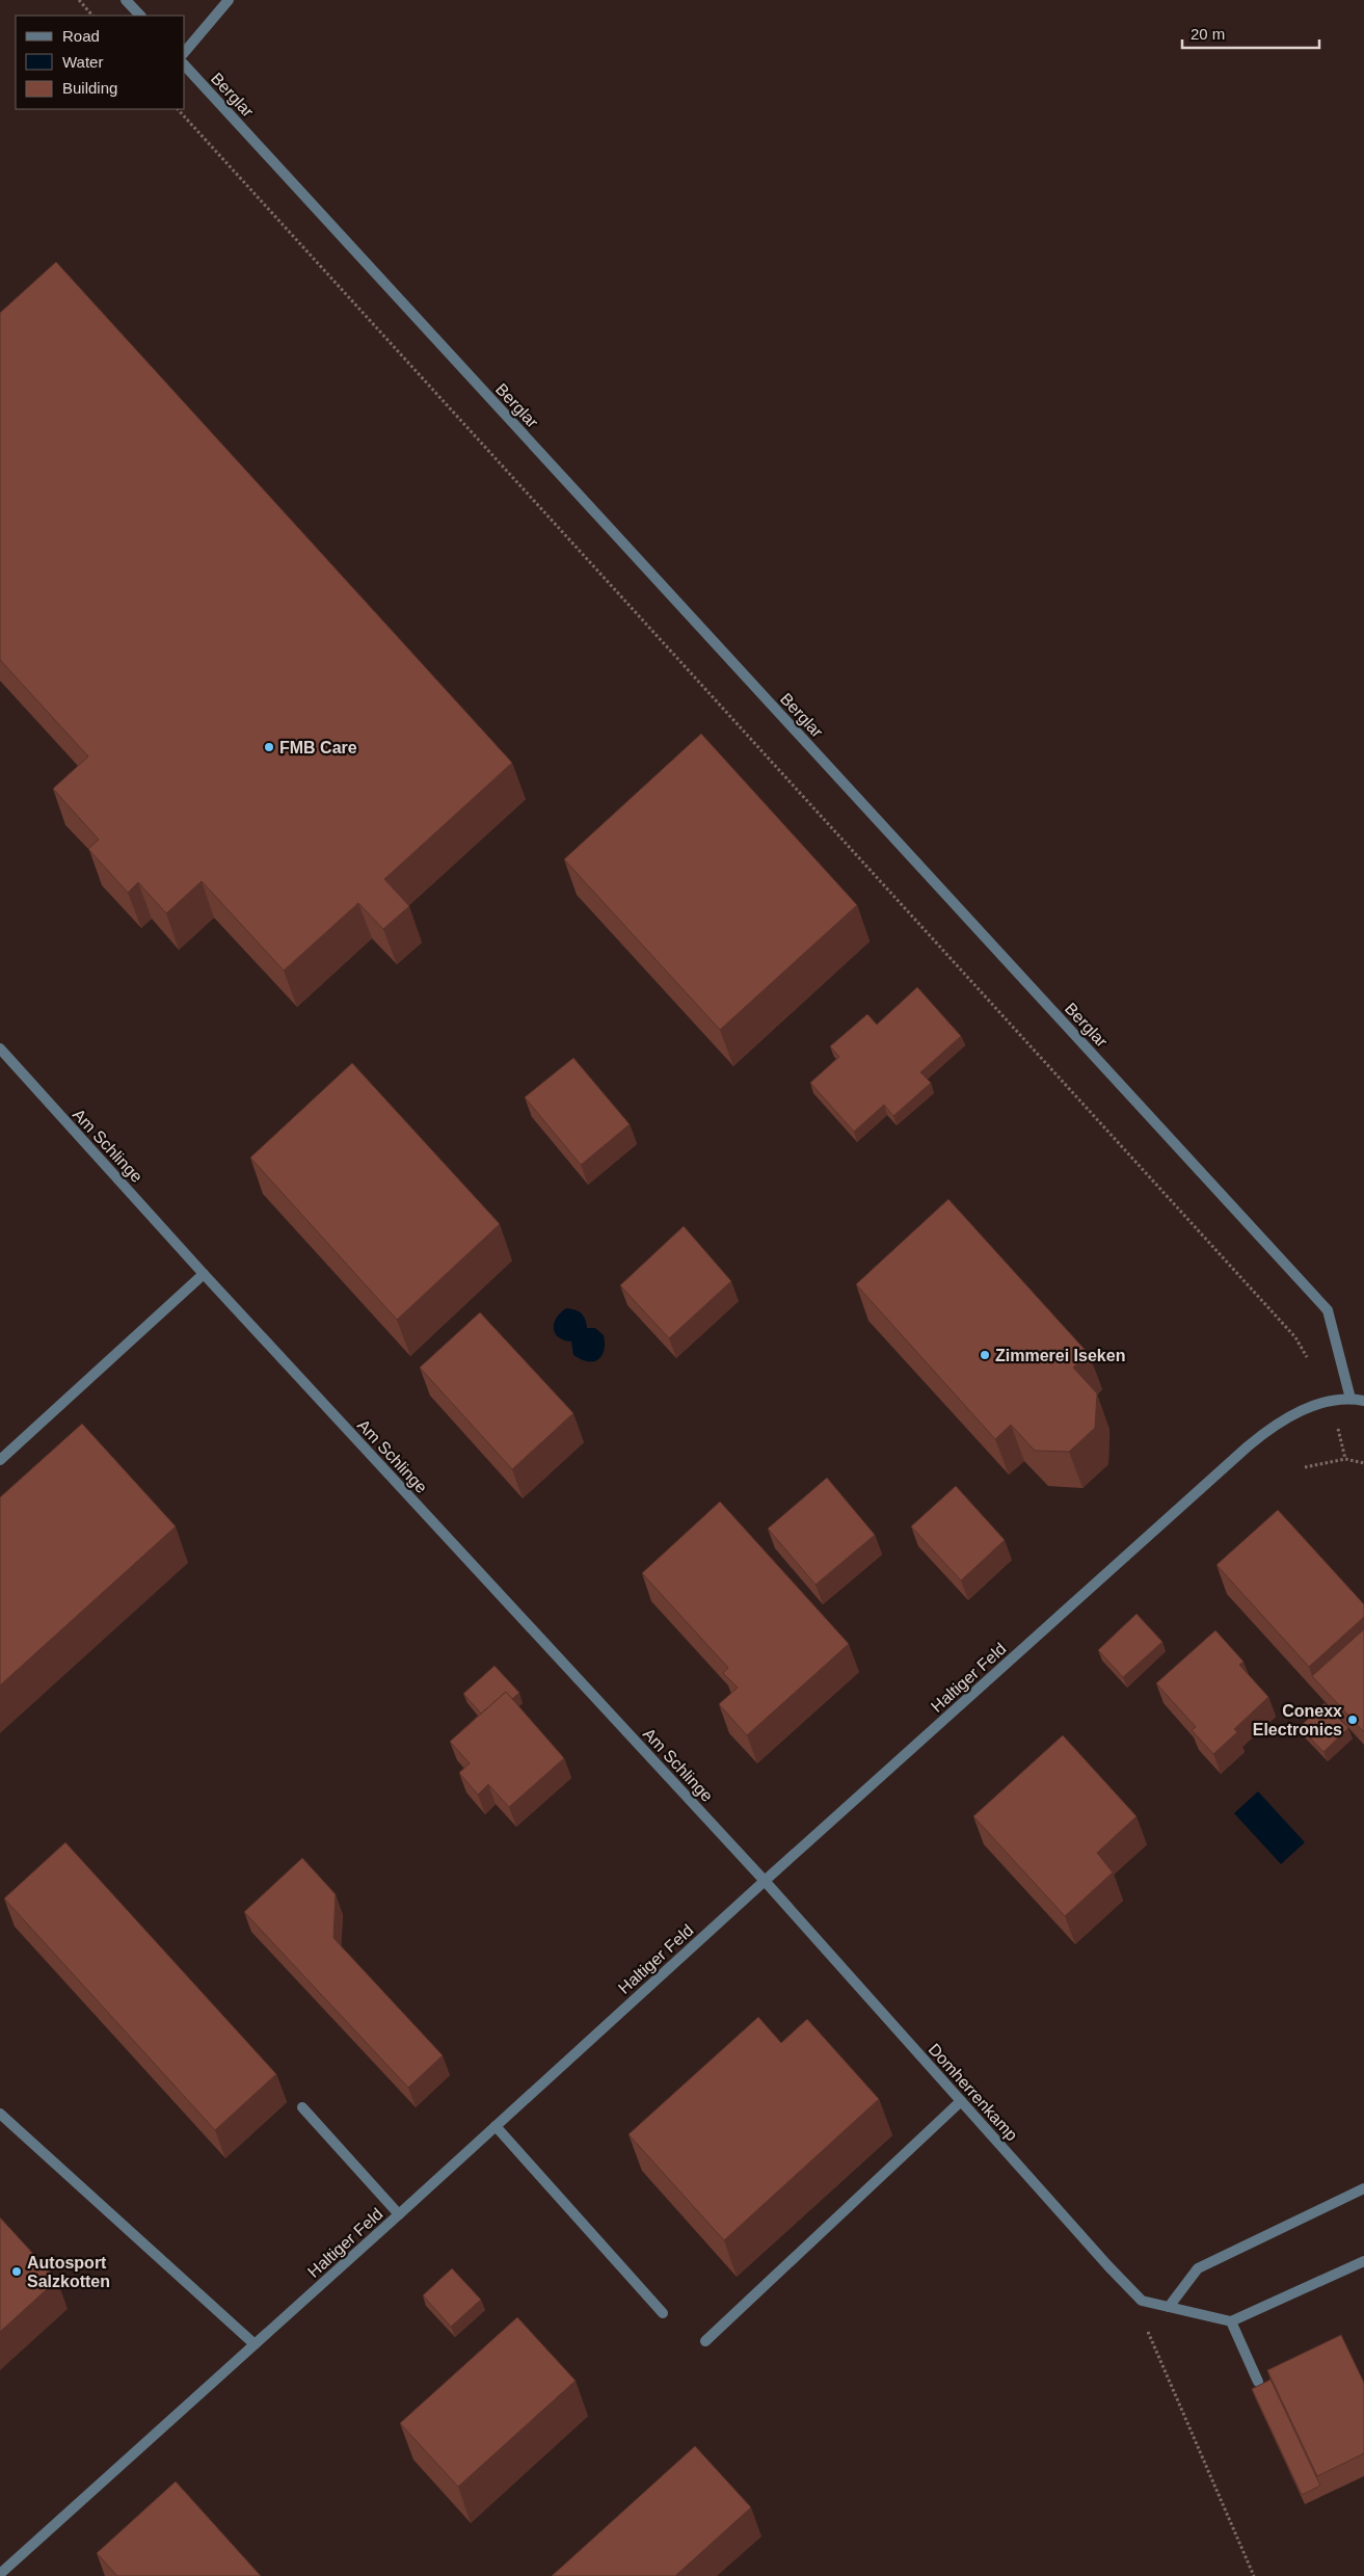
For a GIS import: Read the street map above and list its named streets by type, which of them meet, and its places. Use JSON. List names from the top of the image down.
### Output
{
  "streets": {
    "street": [
      "Berglar",
      "Am Schlinge",
      "Haltiger Feld",
      "Domherrenkamp"
    ]
  },
  "crossings": [
    ["Berglar", "Haltiger Feld"],
    ["Am Schlinge", "Haltiger Feld"],
    ["Am Schlinge", "Domherrenkamp"],
    ["Haltiger Feld", "Domherrenkamp"]
  ],
  "places": [
    "FMB Care",
    "Zimmerei Iseken",
    "Conexx Electronics",
    "Autosport Salzkotten"
  ],
  "legend": ["Road", "Water", "Building"],
  "scale_bar": "20 m"
}
